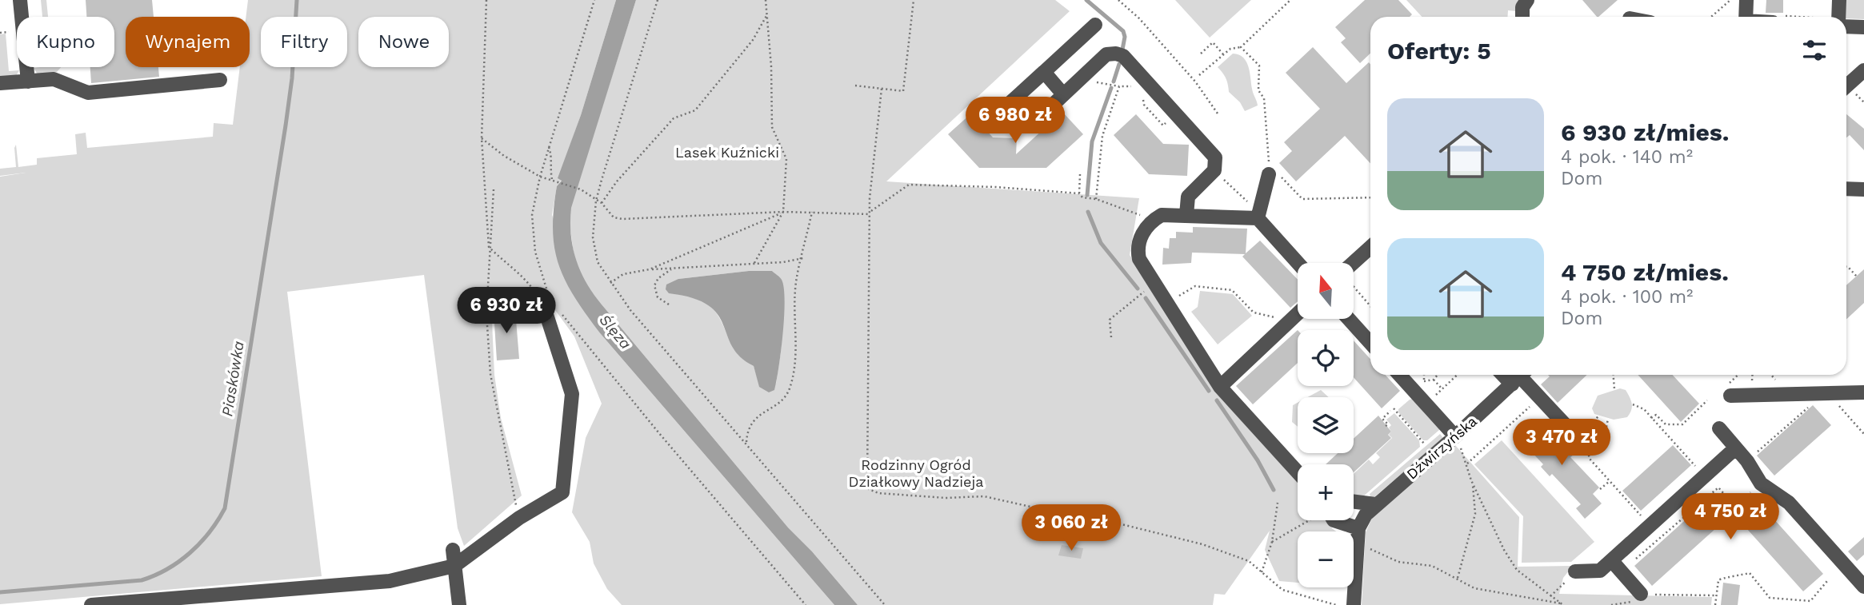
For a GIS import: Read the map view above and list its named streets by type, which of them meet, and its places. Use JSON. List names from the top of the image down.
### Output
{
  "streets": {
    "street": ["Dźwirzyńska"]
  },
  "water": ["Ślęza", "Piaskówka"],
  "parks": ["Lasek Kuźnicki", "Rodzinny Ogród Działkowy Nadzieja"],
  "north": "top",
  "page": {
    "chip": [
      "Kupno",
      "Wynajem",
      "Filtry",
      "Nowe"
    ],
    "heading": "Oferty: 5",
    "list": [
      {
        "name": "6 930 zł/mies.",
        "note": "4 pok. · 140 m² · Dom"
      },
      {
        "name": "4 750 zł/mies.",
        "note": "4 pok. · 100 m² · Dom"
      }
    ],
    "price": [
      "6 980 zł",
      "6 930 zł",
      "3 470 zł",
      "4 750 zł",
      "3 060 zł"
    ],
    "map_buttons": ["+", "−"]
  }
}
